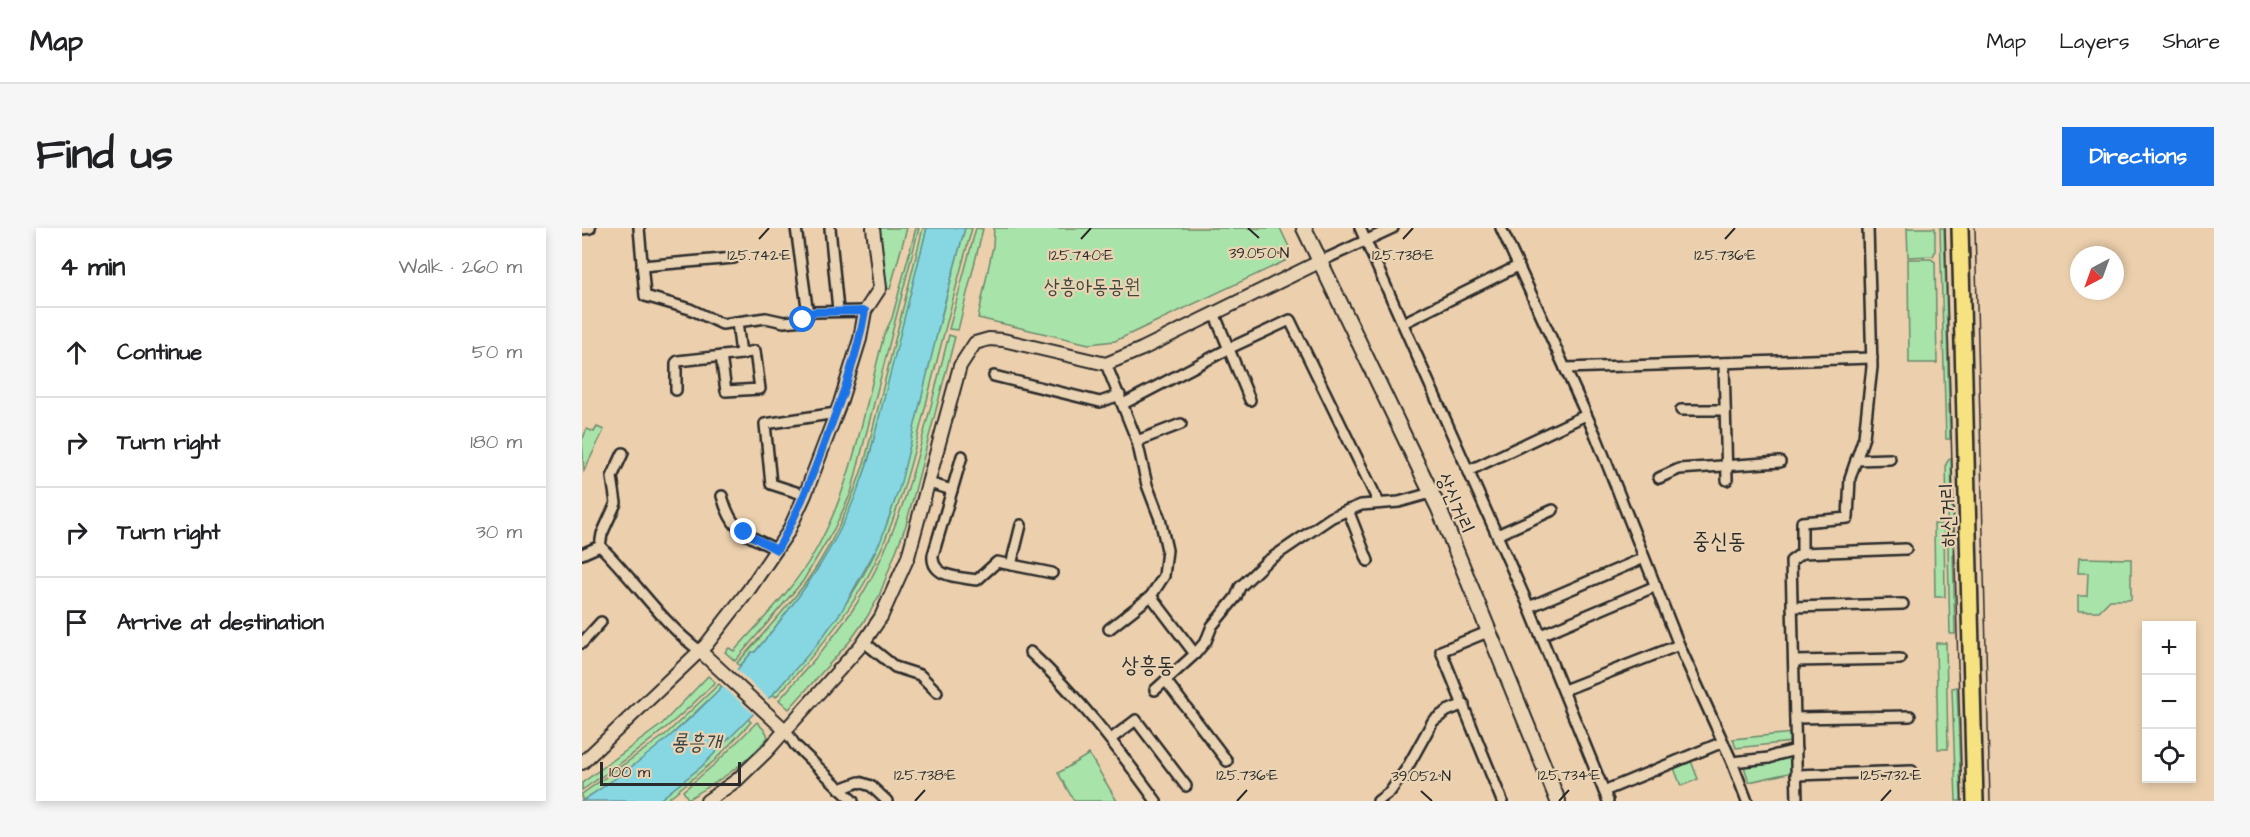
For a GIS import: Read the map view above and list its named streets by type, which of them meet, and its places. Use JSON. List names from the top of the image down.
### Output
{
  "streets": {
    "main road": ["상신거리", "하신거리"]
  },
  "districts": ["중신동", "상흥동"],
  "water": ["룡흥개"],
  "parks": ["상흥아동공원"],
  "scale_bar": "100 m",
  "north": "bottom left",
  "page": {
    "header": "Map",
    "nav": ["Map", "Layers", "Share"],
    "title": "Find us",
    "buttons": "Directions",
    "heading": ["4 min", "Walk · 260 m"],
    "list": [
      ["Continue", "50 m"],
      ["Turn right", "180 m"],
      ["Turn right", "30 m"],
      "Arrive at destination"
    ],
    "map_buttons": ["+", "−"],
    "scale": "100 m"
  },
  "coordinates": [
    "39.050°N",
    "125.742°E",
    "125.740°E",
    "125.738°E",
    "125.736°E",
    "125.734°E",
    "125.732°E",
    "39.052°N"
  ]
}
